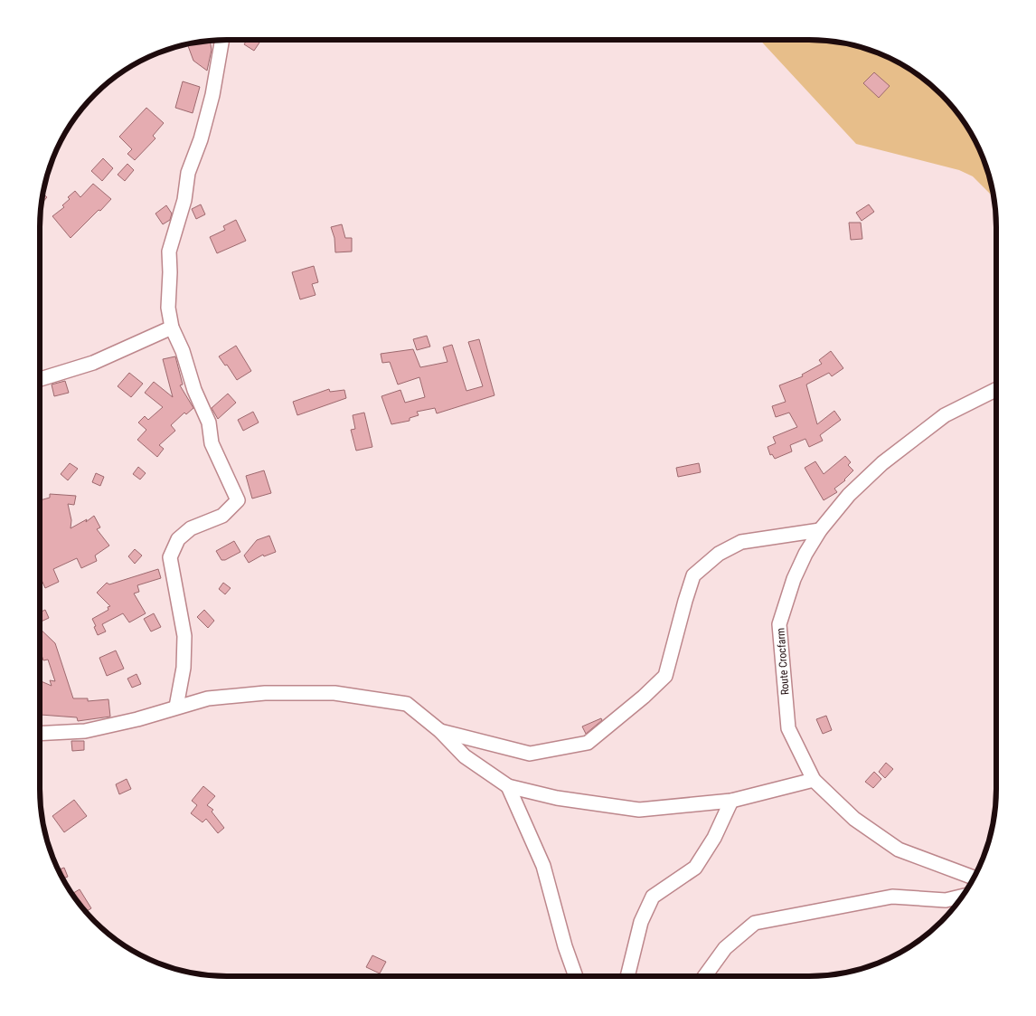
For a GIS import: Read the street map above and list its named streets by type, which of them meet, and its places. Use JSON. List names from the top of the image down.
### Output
{
  "streets": {
    "street": ["Route Crocfarm"]
  }
}
